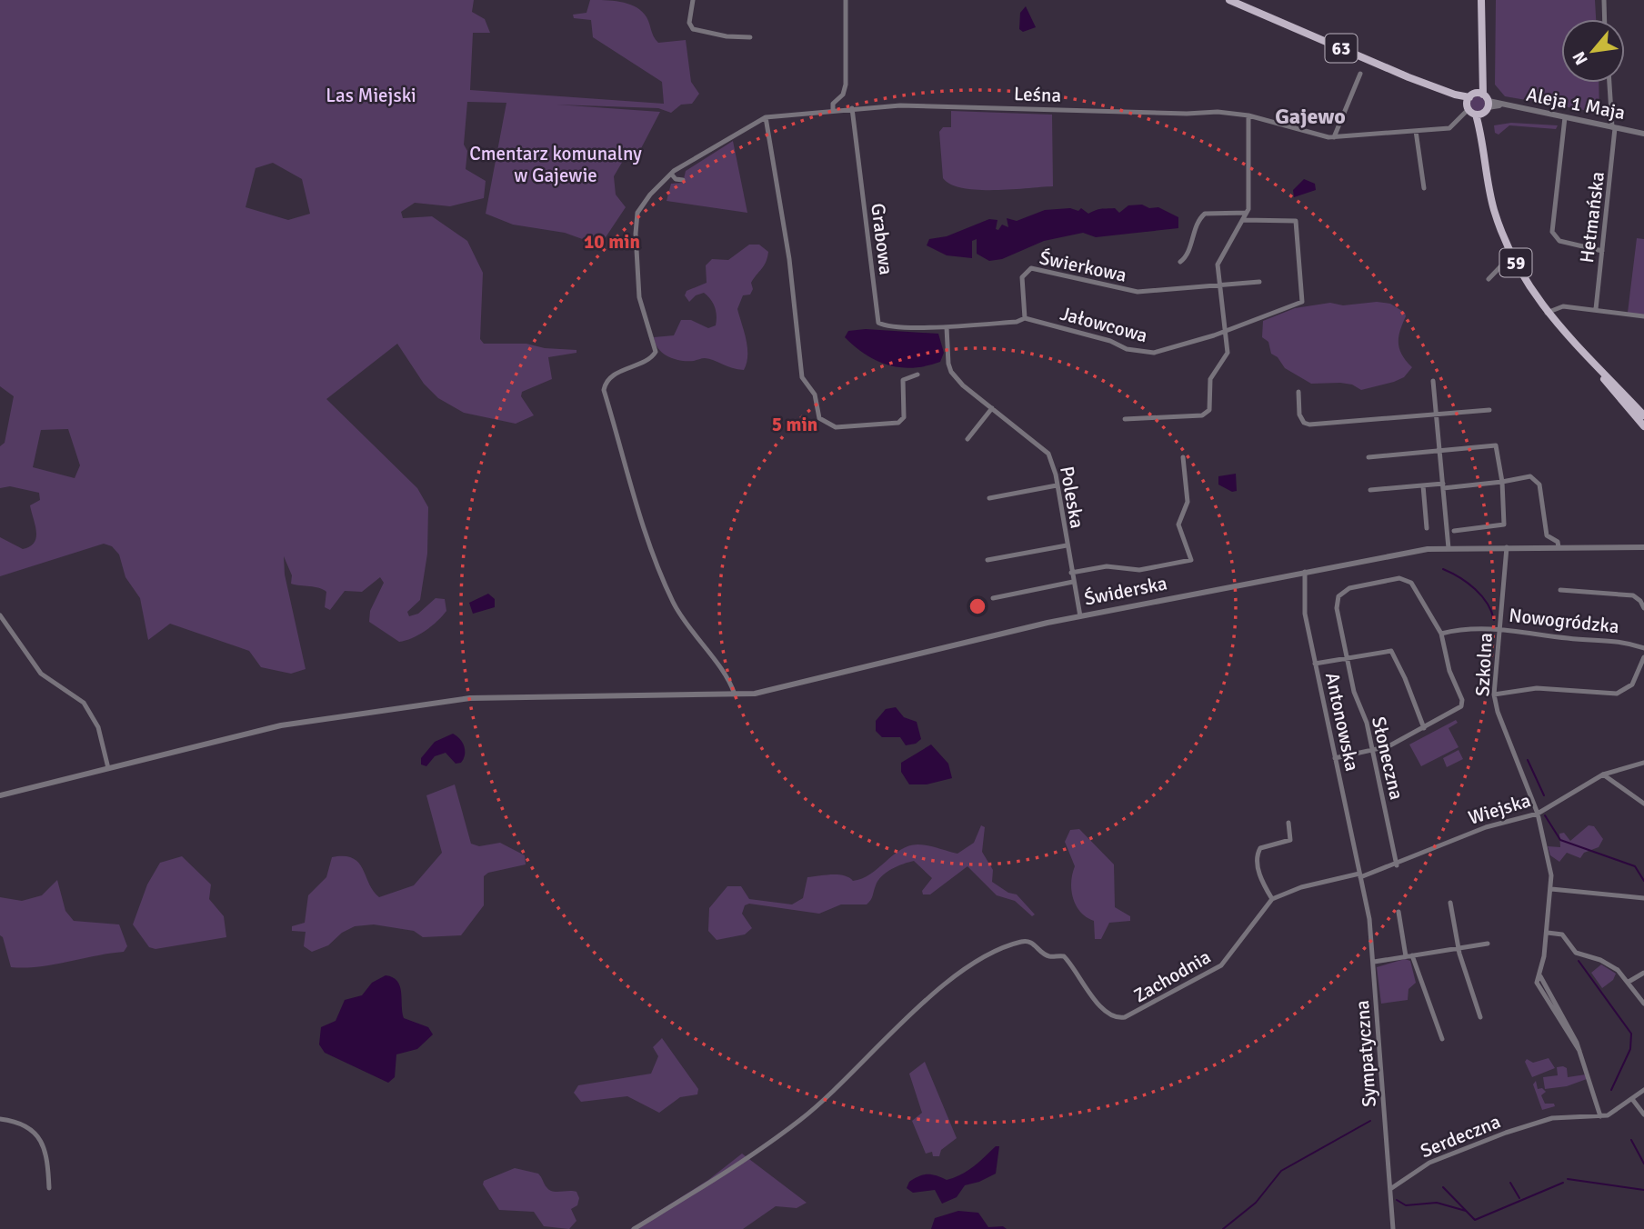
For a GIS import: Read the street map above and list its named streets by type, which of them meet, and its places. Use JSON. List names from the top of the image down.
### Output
{
  "streets": {
    "main road": ["63", "59"],
    "street": [
      "Leśna",
      "Aleja 1 Maja",
      "Hetmańska",
      "Grabowa",
      "Świerkowa",
      "Jałowcowa",
      "Poleska",
      "Świderska",
      "Nowogródzka",
      "Szkolna",
      "Antonowska",
      "Słoneczna",
      "Wiejska",
      "Zachodnia",
      "Sympatyczna",
      "Serdeczna"
    ]
  },
  "crossings": [
    ["63", "Leśna"],
    ["63", "59"],
    ["Leśna", "Grabowa"],
    ["Leśna", "59"],
    ["Leśna", "Świderska"],
    ["Aleja 1 Maja", "Hetmańska"],
    ["Grabowa", "Jałowcowa"],
    ["Świerkowa", "Jałowcowa"],
    ["Jałowcowa", "Poleska"],
    ["Poleska", "Świderska"],
    ["Świderska", "Szkolna"],
    ["Świderska", "Antonowska"],
    ["Nowogródzka", "Szkolna"],
    ["Nowogródzka", "Słoneczna"],
    ["Szkolna", "Wiejska"],
    ["Szkolna", "Serdeczna"],
    ["Antonowska", "Wiejska"],
    ["Antonowska", "Sympatyczna"],
    ["Słoneczna", "Wiejska"],
    ["Wiejska", "Sympatyczna"],
    ["Sympatyczna", "Serdeczna"]
  ],
  "districts": ["Gajewo"],
  "parks": ["Las Miejski", "Cmentarz komunalny w Gajewie"],
  "north": "bottom left",
  "rings": ["10 min", "5 min"]
}
